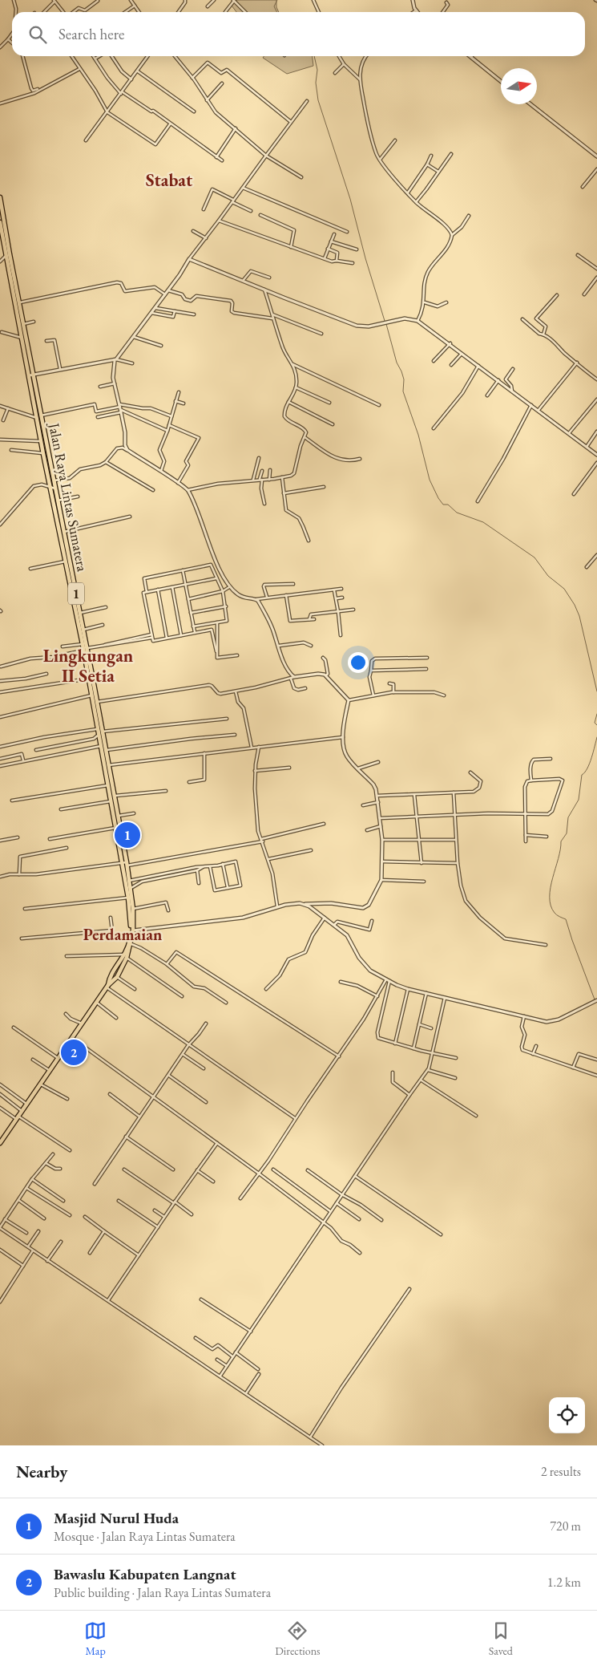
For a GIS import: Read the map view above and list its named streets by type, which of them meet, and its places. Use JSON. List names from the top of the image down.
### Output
{
  "streets": {
    "highway": ["Jalan Raya Lintas Sumatera", "1"]
  },
  "districts": ["Stabat", "Lingkungan II Setia", "Perdamaian"],
  "north": "right",
  "page": {
    "search": "Search here",
    "pins": ["1", "2"],
    "heading": ["Nearby", "2 results"],
    "list": [
      {
        "mark": "1",
        "name": "Masjid Nurul Huda",
        "note": "Mosque · Jalan Raya Lintas Sumatera",
        "value": "720 m"
      },
      {
        "mark": "2",
        "name": "Bawaslu Kabupaten Langnat",
        "note": "Public building · Jalan Raya Lintas Sumatera",
        "value": "1.2 km"
      }
    ],
    "nav": ["Map", "Directions", "Saved"]
  }
}
